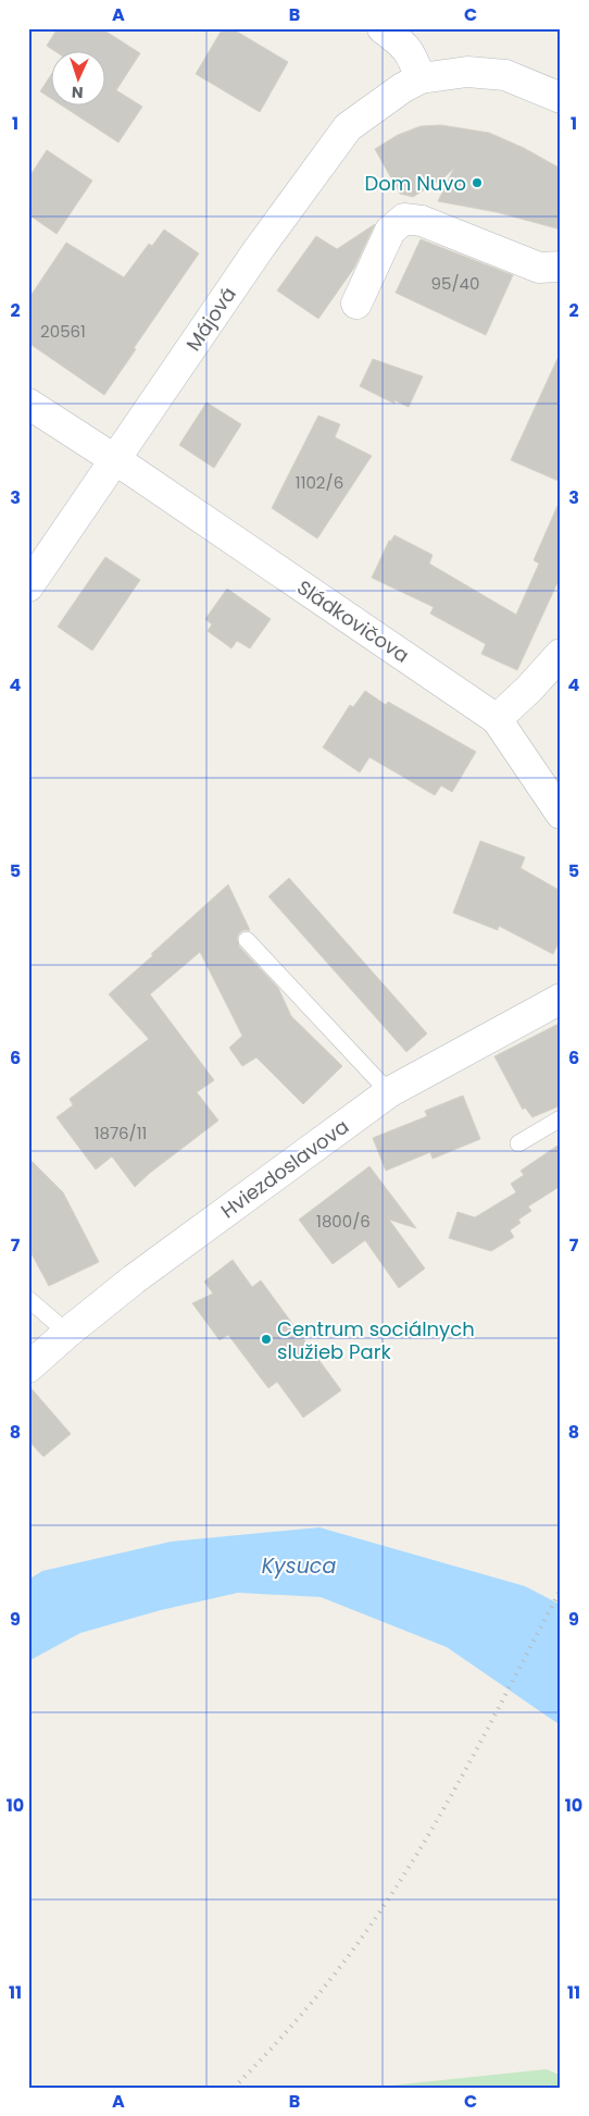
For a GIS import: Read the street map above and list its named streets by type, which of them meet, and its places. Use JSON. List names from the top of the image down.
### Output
{
  "streets": {
    "street": ["Májová", "Sládkovičova", "Hviezdoslavova"]
  },
  "crossings": [
    ["Májová", "Sládkovičova"]
  ],
  "water": ["Kysuca"],
  "places": ["Dom Nuvo", "Centrum sociálnych služieb Park"],
  "house_numbers": [
    "95/40",
    "20561",
    "1102/6",
    "1876/11",
    "1800/6"
  ],
  "north": "bottom",
  "grid": {
    "columns": ["A", "B", "C"],
    "rows": [
      "1",
      "2",
      "3",
      "4",
      "5",
      "6",
      "7",
      "8",
      "9",
      "10",
      "11"
    ]
  }
}
